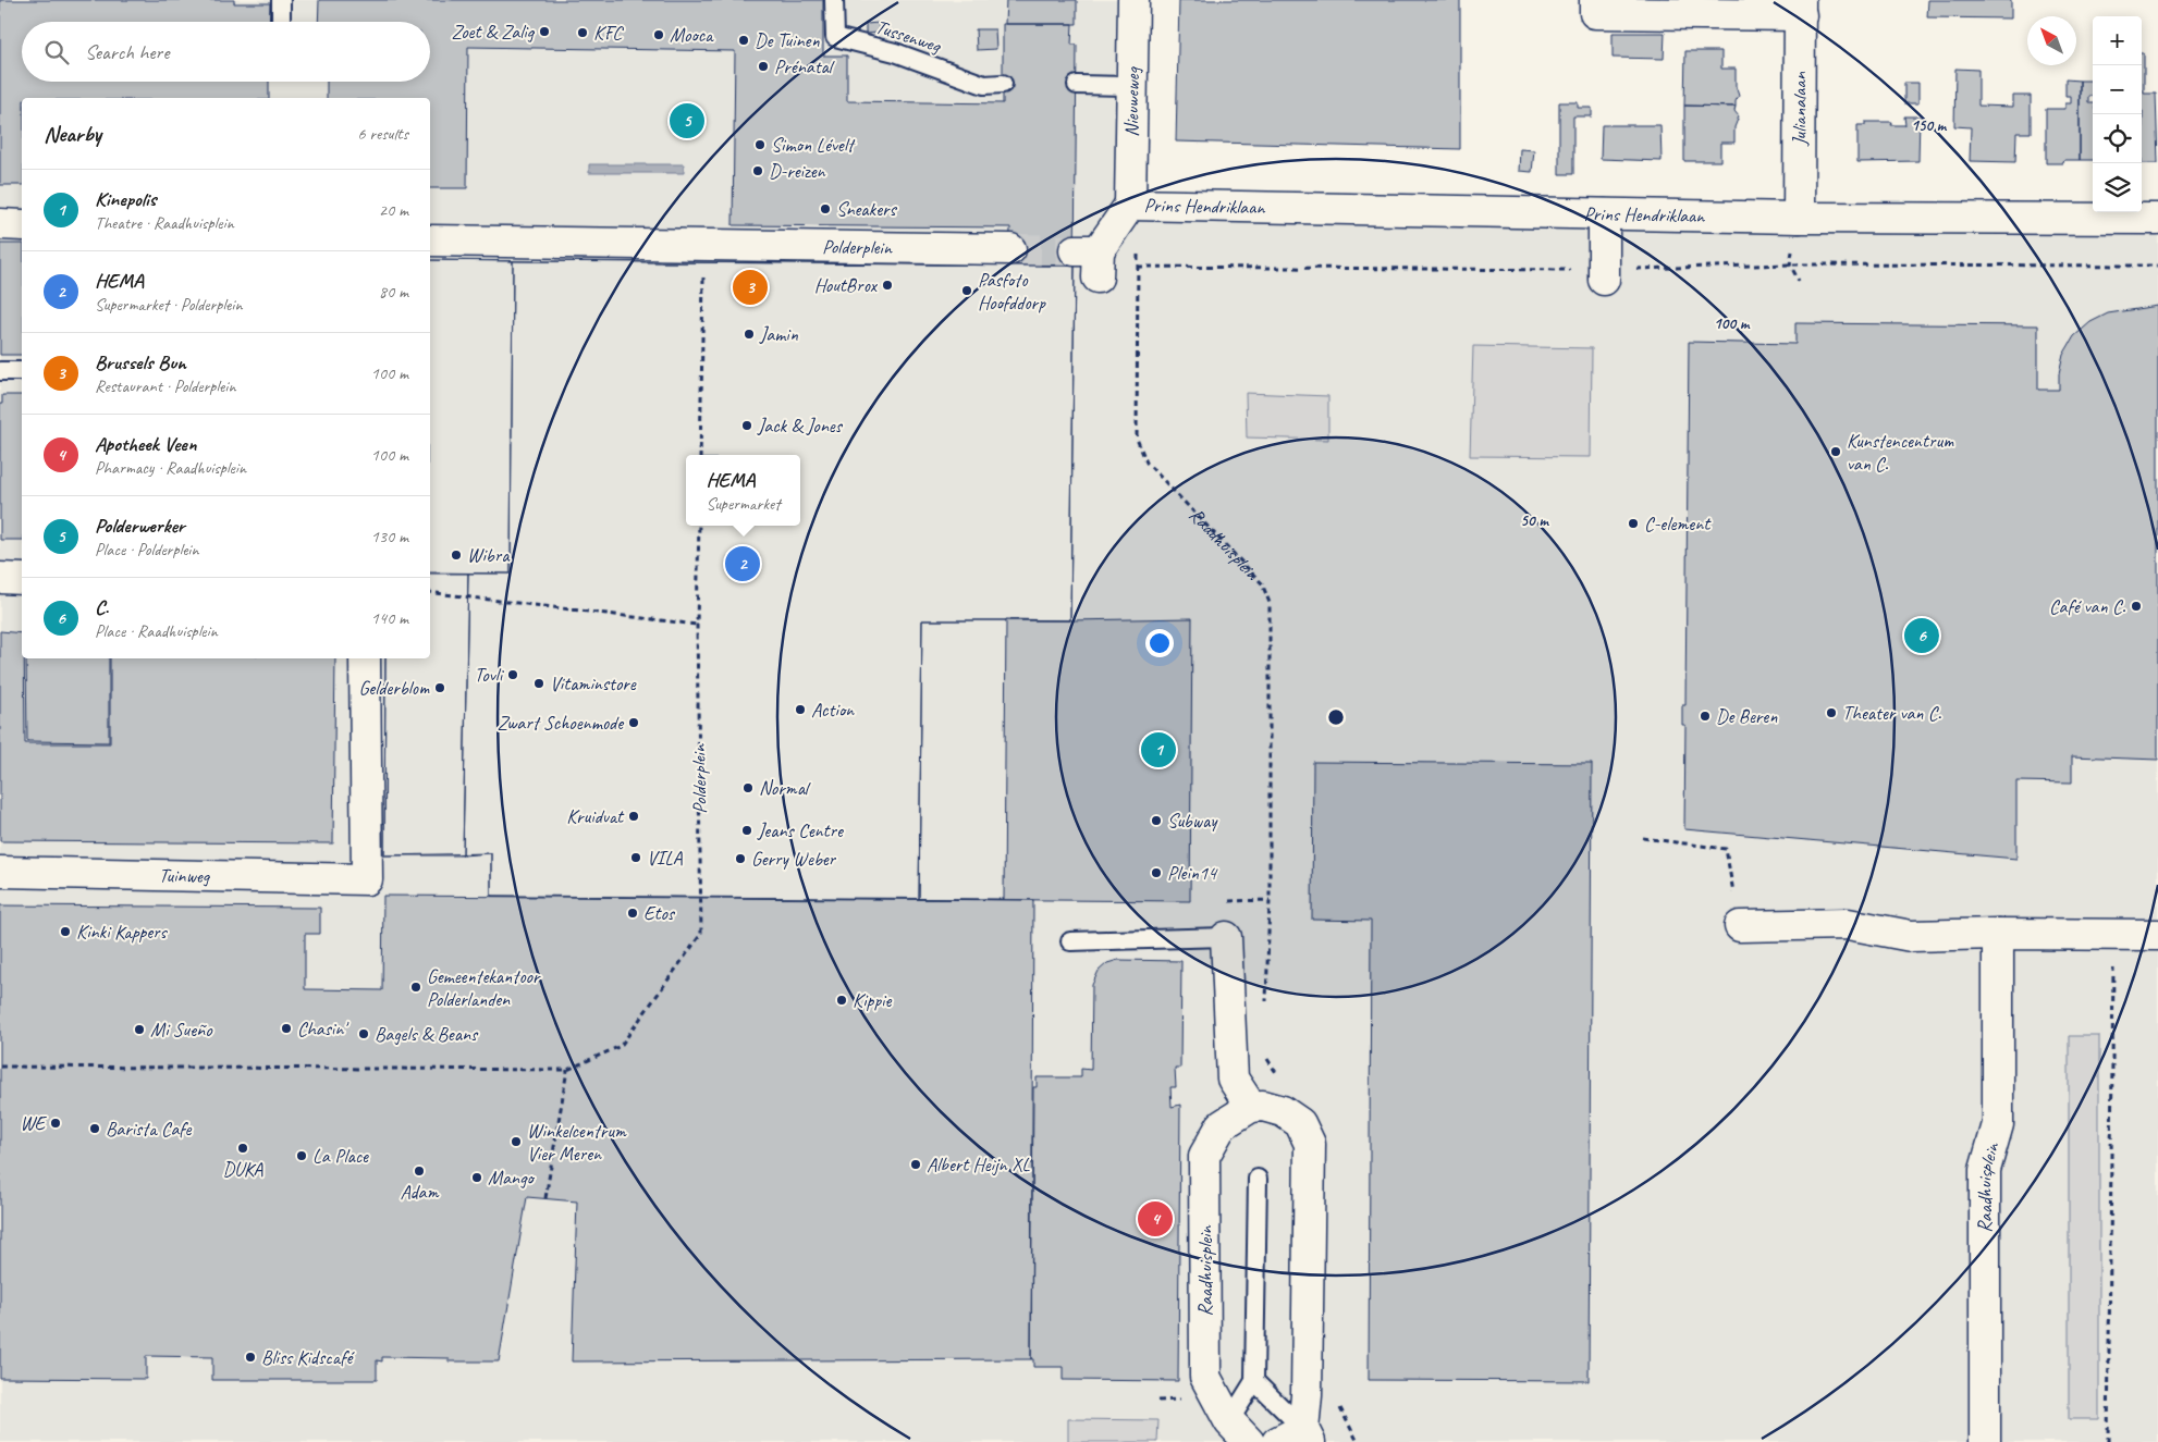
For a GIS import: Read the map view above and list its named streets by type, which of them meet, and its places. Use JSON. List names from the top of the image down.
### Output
{
  "streets": {
    "street": [
      "Nieuweweg",
      "Julianalaan",
      "Prins Hendriklaan",
      "Polderplein",
      "Raadhuisplein",
      "Tuinweg"
    ],
    "lane": ["Tussenweg"]
  },
  "crossings": [
    ["Nieuweweg", "Prins Hendriklaan"],
    ["Nieuweweg", "Raadhuisplein"],
    ["Julianalaan", "Prins Hendriklaan"],
    ["Prins Hendriklaan", "Raadhuisplein"]
  ],
  "places": [
    "Zoet & Zalig",
    "KFC",
    "Mooca",
    "De Tuinen",
    "Prénatal",
    "Simon Lévelt",
    "D-reizen",
    "Sneakers",
    "HoutBrox",
    "Pasfoto Hoofddorp",
    "Jamin",
    "Jack & Jones",
    "Kunstencentrum van C.",
    "C-element",
    "Wibra",
    "Café van C.",
    "Tovli",
    "Vitaminstore",
    "Gelderblom",
    "Action",
    "Theater van C.",
    "De Beren",
    "Zwart Schoenmode",
    "Normal",
    "Kruidvat",
    "Subway",
    "Jeans Centre",
    "VILA",
    "Gerry Weber",
    "Plein14",
    "Etos",
    "Kinki Kappers",
    "Gemeentekantoor Polderlanden",
    "Kippie",
    "Chasin'",
    "Mi Sueño",
    "Bagels & Beans",
    "WE",
    "Barista Cafe",
    "Winkelcentrum Vier Meren",
    "DUKA",
    "La Place",
    "Albert Heijn XL",
    "Adam",
    "Mango",
    "Bliss Kidscafé"
  ],
  "north": "top left",
  "page": {
    "map_buttons": ["+", "−"],
    "search": "Search here",
    "heading": ["Nearby", "6 results"],
    "pins": [
      "5",
      "3",
      "2",
      "6",
      "1",
      "4"
    ],
    "list": [
      {
        "mark": "1",
        "name": "Kinepolis",
        "note": "Theatre · Raadhuisplein",
        "value": "20 m"
      },
      {
        "mark": "2",
        "name": "HEMA",
        "note": "Supermarket · Polderplein",
        "value": "80 m"
      },
      {
        "mark": "3",
        "name": "Brussels Bun",
        "note": "Restaurant · Polderplein",
        "value": "100 m"
      },
      {
        "mark": "4",
        "name": "Apotheek Veen",
        "note": "Pharmacy · Raadhuisplein",
        "value": "100 m"
      },
      {
        "mark": "5",
        "name": "Polderwerker",
        "note": "Place · Polderplein",
        "value": "130 m"
      },
      {
        "mark": "6",
        "name": "C.",
        "note": "Place · Raadhuisplein",
        "value": "140 m"
      }
    ],
    "popup": ["HEMA", "Supermarket"]
  },
  "rings": ["150 m", "100 m", "50 m"]
}
